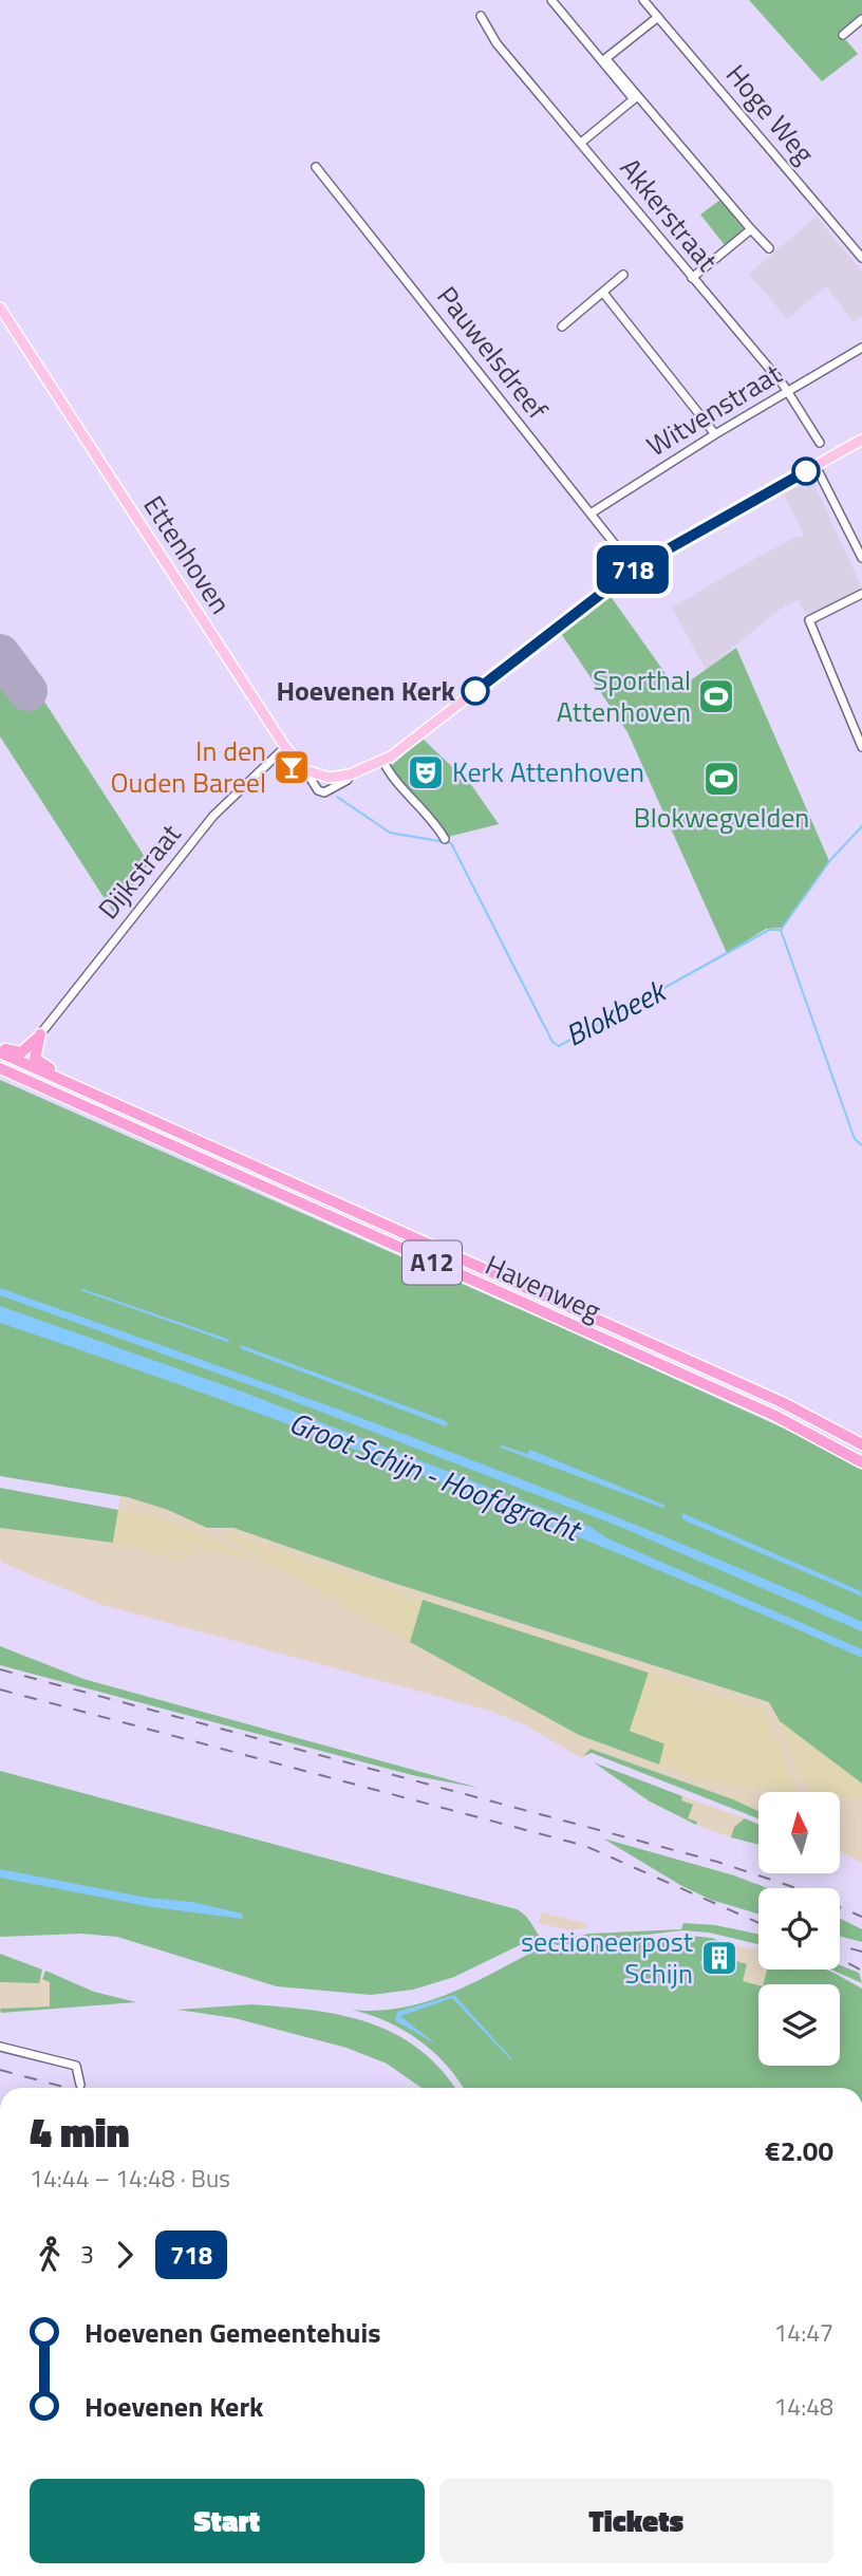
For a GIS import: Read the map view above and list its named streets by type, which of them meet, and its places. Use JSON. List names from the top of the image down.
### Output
{
  "streets": {
    "highway": ["A12", "Havenweg"],
    "main road": ["Ettenhoven"],
    "street": [
      "Hoge Weg",
      "Akkerstraat",
      "Pauwelsdreef",
      "Witvenstraat",
      "Dijkstraat"
    ]
  },
  "crossings": [
    ["Akkerstraat", "Witvenstraat"],
    ["Pauwelsdreef", "Witvenstraat"],
    ["Ettenhoven", "Dijkstraat"]
  ],
  "water": ["Blokbeek", "Groot Schijn - Hoofdgracht"],
  "places": {
    "other": ["Hoevenen Kerk"],
    "sports": ["Sporthal Attenhoven", "Blokwegvelden"],
    "bar": ["In den Ouden Bareel"],
    "theatre": ["Kerk Attenhoven"],
    "building": ["sectioneerpost Schijn"]
  },
  "lines": ["bus line 718"],
  "north": "top",
  "page": {
    "on_map": "718",
    "heading": ["4 min", "14:44 – 14:48 · Bus", "€2.00"],
    "legs": ["3", "718"],
    "list": [
      {
        "name": "Hoevenen Gemeentehuis",
        "value": "14:47"
      },
      {
        "name": "Hoevenen Kerk",
        "value": "14:48"
      }
    ],
    "buttons": ["Start", "Tickets"]
  }
}
